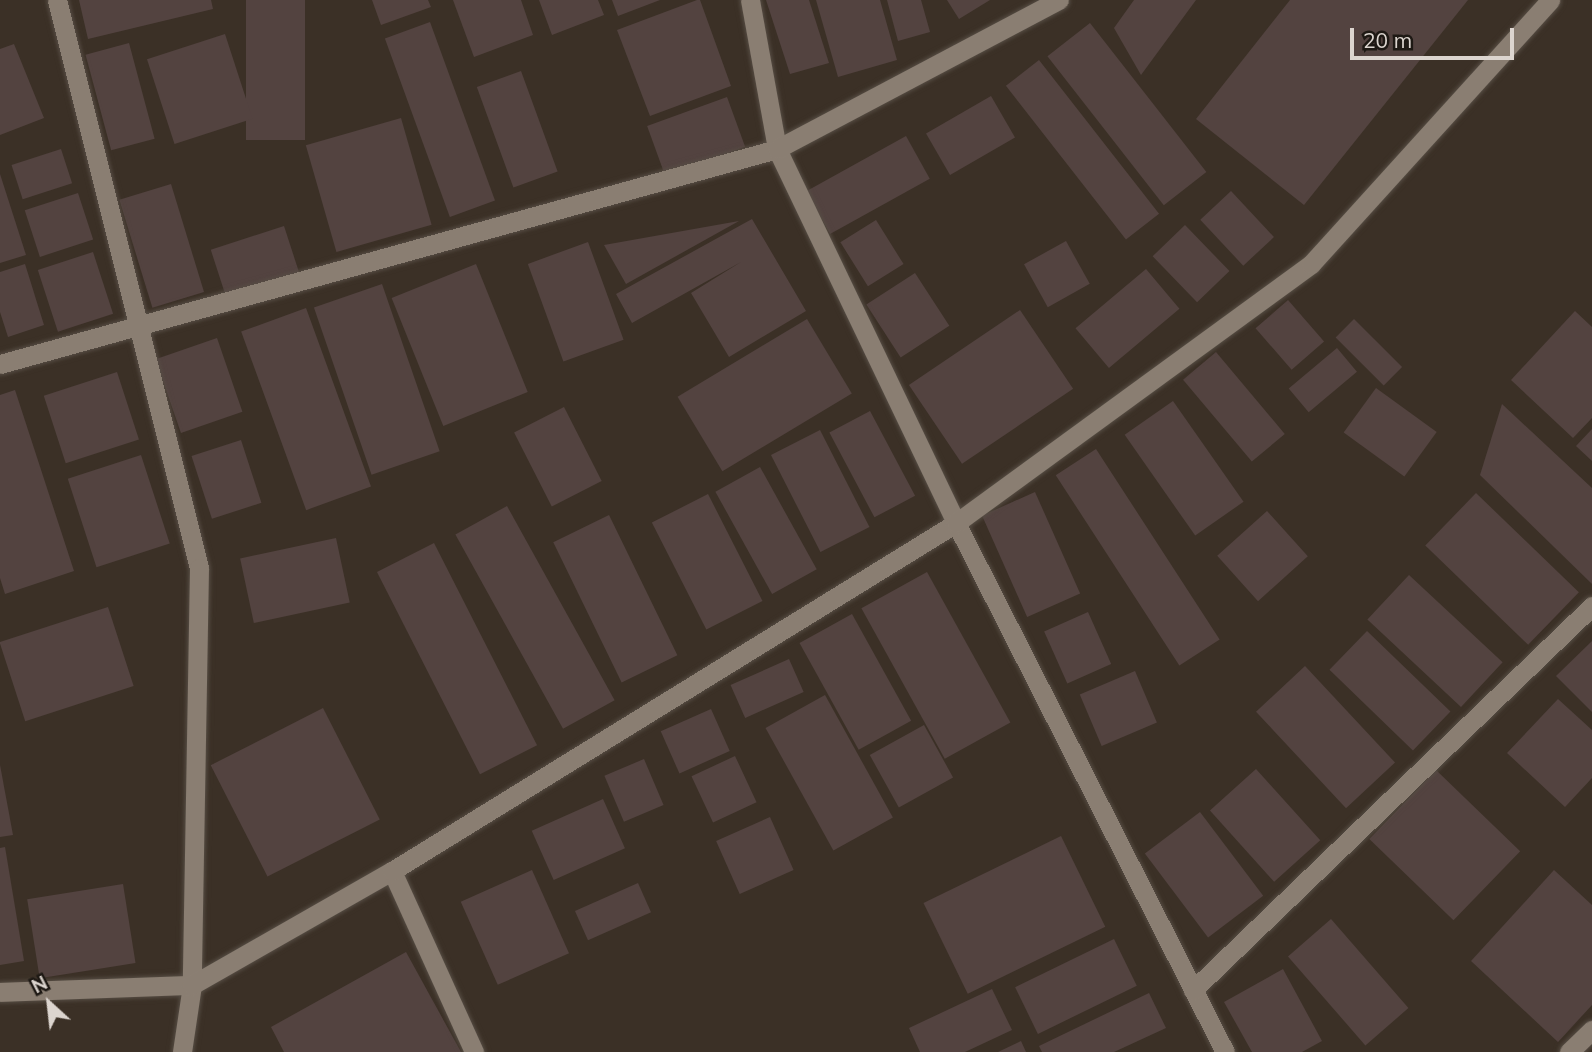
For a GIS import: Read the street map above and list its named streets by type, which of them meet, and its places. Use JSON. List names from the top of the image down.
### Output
{
  "scale_bar": "20 m",
  "north": "top left"
}
